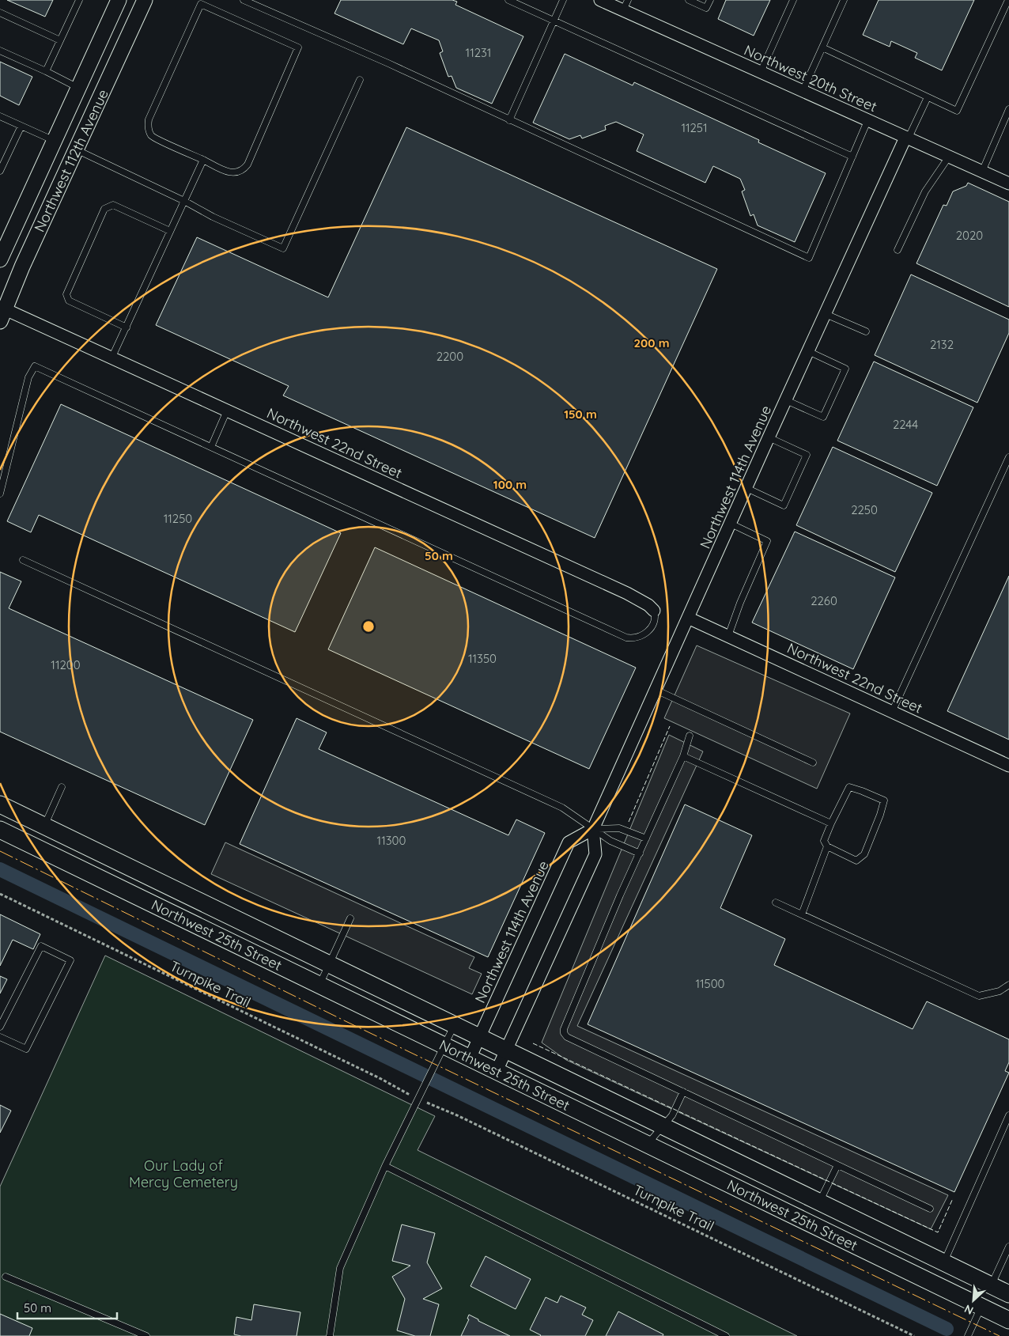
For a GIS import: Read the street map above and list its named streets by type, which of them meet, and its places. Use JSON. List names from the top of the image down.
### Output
{
  "streets": {
    "main road": ["Northwest 25th Street"],
    "street": [
      "Northwest 20th Street",
      "Northwest 112th Avenue",
      "Northwest 22nd Street",
      "Northwest 114th Avenue"
    ],
    "path": ["Turnpike Trail"]
  },
  "crossings": [
    ["Northwest 20th Street", "Northwest 114th Avenue"],
    ["Northwest 112th Avenue", "Northwest 22nd Street"],
    ["Northwest 22nd Street", "Northwest 114th Avenue"],
    ["Northwest 114th Avenue", "Northwest 25th Street"]
  ],
  "parks": ["Our Lady of Mercy Cemetery"],
  "house_numbers": [
    "11231",
    "11251",
    "2020",
    "2132",
    "2200",
    "2244",
    "2250",
    "11250",
    "2260",
    "11350",
    "11200",
    "11300",
    "11500"
  ],
  "scale_bar": "50 m",
  "north": "bottom left",
  "rings": [
    "200 m",
    "150 m",
    "100 m",
    "50 m"
  ]
}
